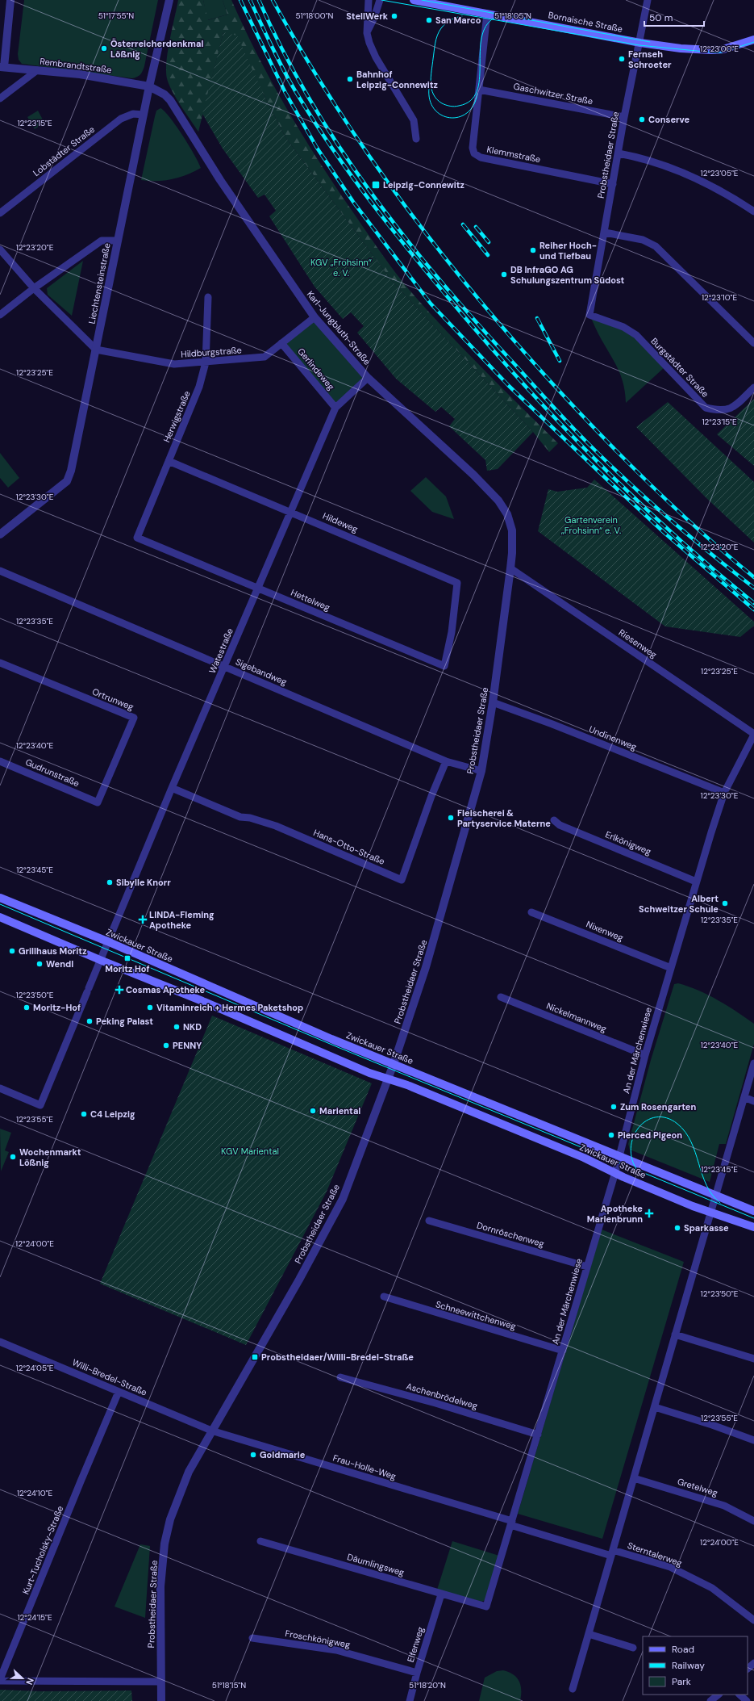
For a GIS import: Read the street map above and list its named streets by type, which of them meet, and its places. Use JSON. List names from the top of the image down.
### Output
{
  "streets": {
    "main road": ["Bornaische Straße", "Zwickauer Straße"],
    "street": [
      "Rembrandtstraße",
      "Gaschwitzer Straße",
      "Lobstädter Straße",
      "Klemmstraße",
      "Probstheidaer Straße",
      "Liechtensteinstraße",
      "Karl-Jungbluth-Straße",
      "Hildburgstraße",
      "Burgstädter Straße",
      "Gerlindeweg",
      "Herwigstraße",
      "Hildeweg",
      "Hettelweg",
      "Riesenweg",
      "Watestraße",
      "Sigebandweg",
      "Ortrunweg",
      "Undinenweg",
      "Gudrunstraße",
      "Erlkönigweg",
      "Hans-Otto-Straße",
      "Nixenweg",
      "Nickelmannweg",
      "An der Märchenwiese",
      "Dornröschenweg",
      "Schneewittchenweg",
      "Willi-Bredel-Straße",
      "Aschenbrödelweg",
      "Frau-Holle-Weg",
      "Gretelweg",
      "Kurt-Tucholsky-Straße",
      "Sterntalerweg",
      "Däumlingsweg",
      "Froschkönigweg",
      "Elfenweg"
    ]
  },
  "crossings": [
    ["Bornaische Straße", "Klemmstraße"],
    ["Bornaische Straße", "Probstheidaer Straße"],
    ["Rembrandtstraße", "Liechtensteinstraße"],
    ["Rembrandtstraße", "Karl-Jungbluth-Straße"],
    ["Gaschwitzer Straße", "Klemmstraße"],
    ["Gaschwitzer Straße", "Probstheidaer Straße"],
    ["Lobstädter Straße", "Liechtensteinstraße"],
    ["Klemmstraße", "Probstheidaer Straße"],
    ["Probstheidaer Straße", "Karl-Jungbluth-Straße"],
    ["Probstheidaer Straße", "Burgstädter Straße"],
    ["Probstheidaer Straße", "Riesenweg"],
    ["Probstheidaer Straße", "Sigebandweg"],
    ["Probstheidaer Straße", "Undinenweg"],
    ["Probstheidaer Straße", "Zwickauer Straße"],
    ["Probstheidaer Straße", "Willi-Bredel-Straße"],
    ["Probstheidaer Straße", "Frau-Holle-Weg"],
    ["Liechtensteinstraße", "Karl-Jungbluth-Straße"],
    ["Liechtensteinstraße", "Hildburgstraße"],
    ["Karl-Jungbluth-Straße", "Hildburgstraße"],
    ["Karl-Jungbluth-Straße", "Watestraße"],
    ["Hildburgstraße", "Gerlindeweg"],
    ["Hildburgstraße", "Herwigstraße"],
    ["Gerlindeweg", "Watestraße"],
    ["Herwigstraße", "Hildeweg"],
    ["Herwigstraße", "Hettelweg"],
    ["Hildeweg", "Hettelweg"],
    ["Hildeweg", "Watestraße"],
    ["Hettelweg", "Watestraße"],
    ["Riesenweg", "An der Märchenwiese"],
    ["Watestraße", "Sigebandweg"],
    ["Watestraße", "Hans-Otto-Straße"],
    ["Watestraße", "Zwickauer Straße"],
    ["Sigebandweg", "Hans-Otto-Straße"],
    ["Ortrunweg", "Gudrunstraße"],
    ["Undinenweg", "An der Märchenwiese"],
    ["Erlkönigweg", "An der Märchenwiese"],
    ["Nixenweg", "An der Märchenwiese"],
    ["Zwickauer Straße", "An der Märchenwiese"],
    ["Nickelmannweg", "An der Märchenwiese"],
    ["An der Märchenwiese", "Dornröschenweg"],
    ["An der Märchenwiese", "Schneewittchenweg"],
    ["An der Märchenwiese", "Aschenbrödelweg"],
    ["An der Märchenwiese", "Frau-Holle-Weg"],
    ["An der Märchenwiese", "Däumlingsweg"],
    ["Willi-Bredel-Straße", "Frau-Holle-Weg"],
    ["Willi-Bredel-Straße", "Kurt-Tucholsky-Straße"],
    ["Däumlingsweg", "Elfenweg"],
    ["Froschkönigweg", "Elfenweg"]
  ],
  "parks": ["KGV „Frohsinn“ e. V.", "Gartenverein „Frohsinn“ e. V.", "KGV Mariental"],
  "places": {
    "other": [
      "StellWerk",
      "San Marco",
      "Österreicherdenkmal Lößnig",
      "Fernseh Schroeter",
      "Bahnhof Leipzig-Connewitz",
      "Conserve",
      "Reiher Hoch- und Tiefbau",
      "DB InfraGO AG Schulungszentrum Südost",
      "Fleischerei & Partyservice Materne",
      "Sibylle Knorr",
      "Albert Schweitzer Schule",
      "Grillhaus Moritz",
      "Wendl",
      "Moritz-Hof",
      "Vitaminreich + Hermes Paketshop",
      "Peking Palast",
      "NKD",
      "PENNY",
      "Zum Rosengarten",
      "Mariental",
      "C4 Leipzig",
      "Pierced Pigeon",
      "Wochenmarkt Lößnig",
      "Sparkasse",
      "Goldmarie"
    ],
    "transit": ["Leipzig-Connewitz", "Moritz Hof", "Probstheidaer/Willi-Bredel-Straße"],
    "health": ["LINDA-Fleming Apotheke", "Cosmas Apotheke", "Apotheke Marienbrunn"]
  },
  "legend": ["Road", "Railway", "Park"],
  "scale_bar": "50 m",
  "north": "right",
  "coordinates": [
    "51°17'55\"N",
    "51°18'00\"N",
    "51°18'05\"N",
    "12°23'00\"E",
    "12°23'15\"E",
    "12°23'05\"E",
    "12°23'20\"E",
    "12°23'10\"E",
    "12°23'25\"E",
    "12°23'30\"E",
    "12°23'35\"E",
    "12°23'40\"E",
    "12°23'45\"E",
    "12°23'50\"E",
    "12°23'55\"E",
    "12°24'00\"E",
    "12°24'05\"E",
    "12°24'10\"E",
    "12°24'15\"E",
    "51°18'15\"N",
    "51°18'20\"N"
  ]
}
